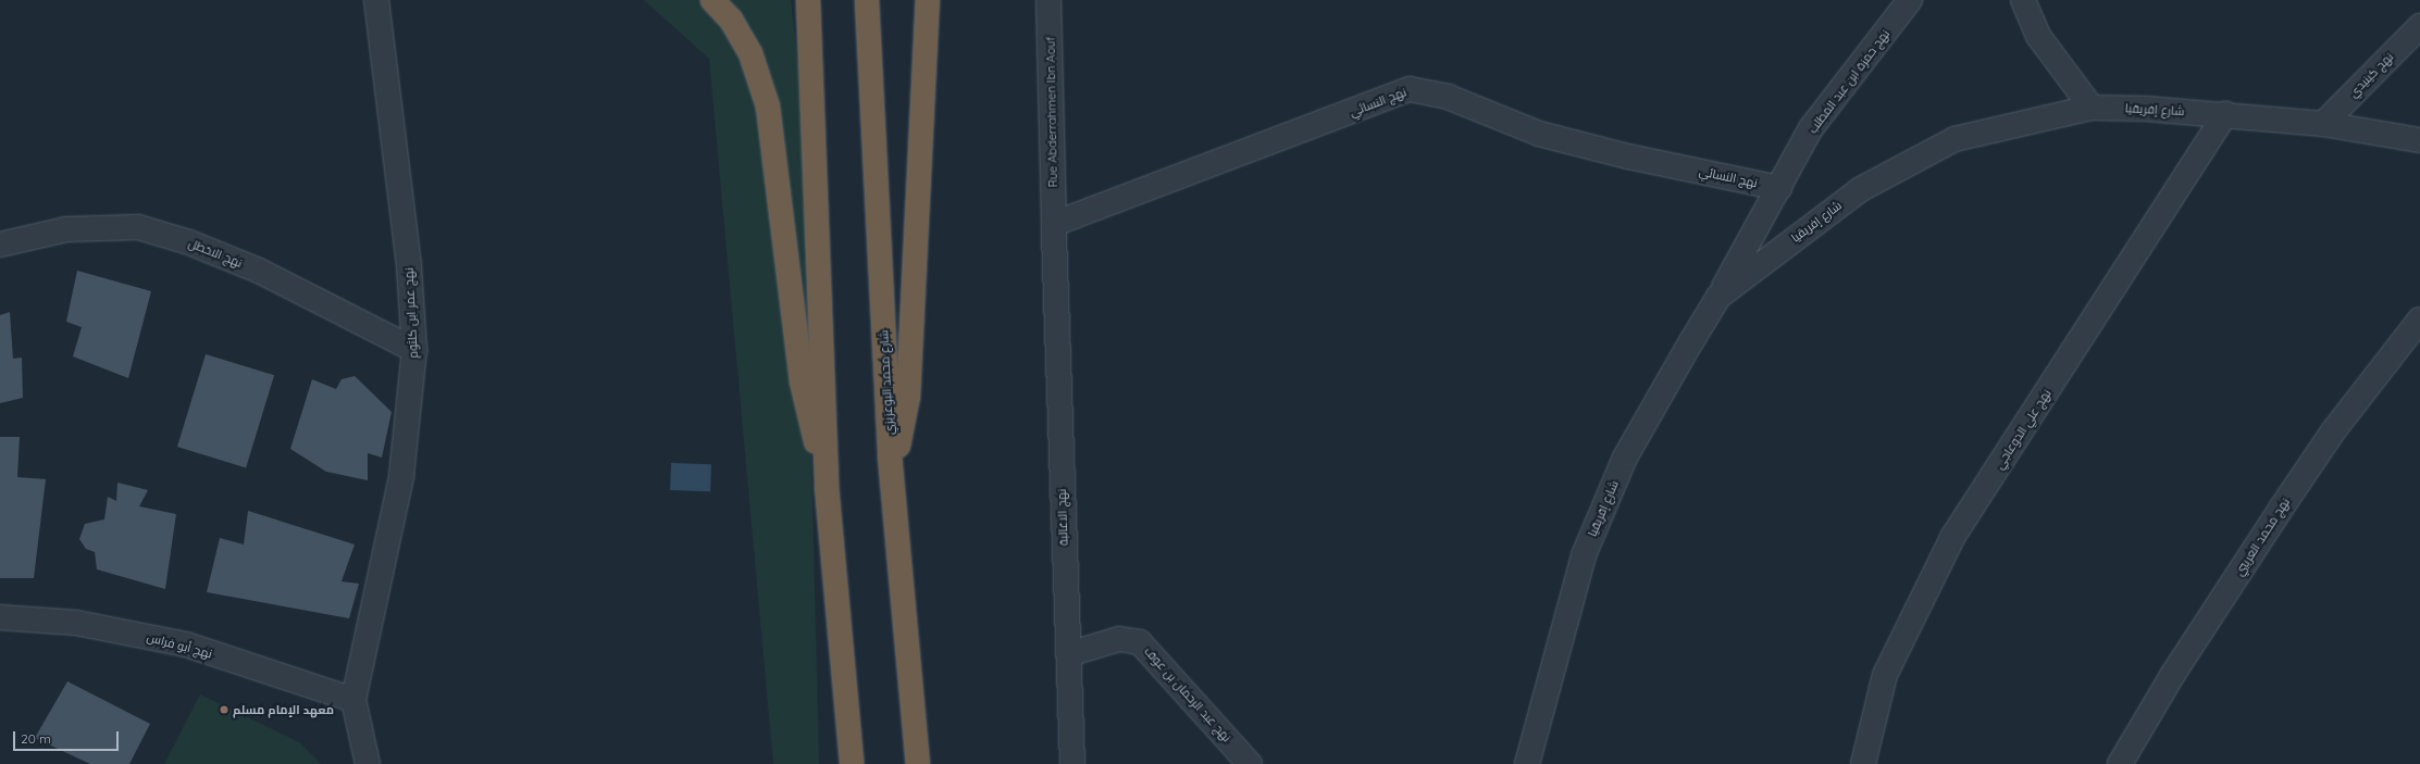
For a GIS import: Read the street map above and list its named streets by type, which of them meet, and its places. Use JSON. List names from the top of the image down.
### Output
{
  "streets": {
    "highway": ["شارع محمد البوعزيزي"],
    "street": [
      "نهج كينيدي",
      "نهج حمزة ابن عبد المطلب",
      "نهج النسائي",
      "شارع إفريقيا",
      "Rue Abderrahmen Ibn Aouf",
      "نهج الاخطل",
      "نهج عمر ابن كلثوم",
      "نهج علي الدوعاجي",
      "نهج الاغالبة",
      "نهج محمد العريبي",
      "نهج أبو فراس",
      "نهج عبد الرحمان بن عوف"
    ]
  },
  "crossings": [
    ["نهج كينيدي", "شارع إفريقيا"],
    ["نهج حمزة ابن عبد المطلب", "نهج النسائي"],
    ["نهج حمزة ابن عبد المطلب", "شارع إفريقيا"],
    ["نهج النسائي", "Rue Abderrahmen Ibn Aouf"],
    ["نهج النسائي", "نهج الاغالبة"],
    ["شارع إفريقيا", "نهج علي الدوعاجي"],
    ["Rue Abderrahmen Ibn Aouf", "نهج الاغالبة"],
    ["نهج الاخطل", "نهج عمر ابن كلثوم"],
    ["نهج عمر ابن كلثوم", "نهج أبو فراس"],
    ["نهج الاغالبة", "نهج عبد الرحمان بن عوف"]
  ],
  "places": ["معهد الإمام مسلم"],
  "scale_bar": "20 m"
}
